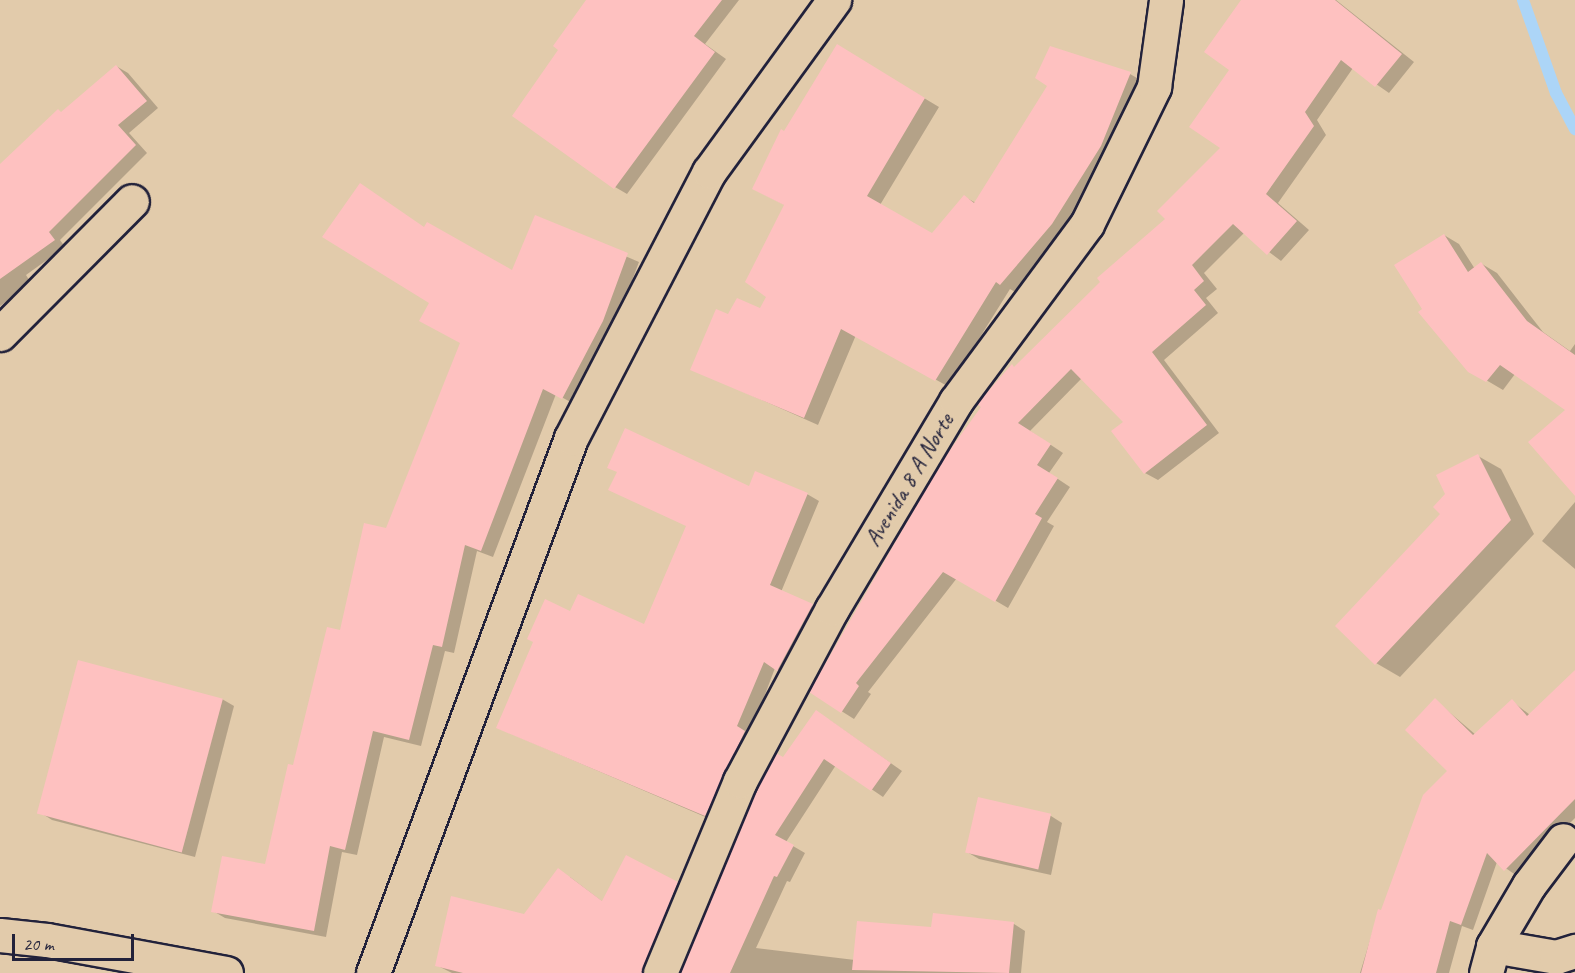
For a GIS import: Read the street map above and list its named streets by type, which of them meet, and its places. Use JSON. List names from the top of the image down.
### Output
{
  "streets": {
    "street": ["Avenida 8 A Norte"]
  },
  "scale_bar": "20 m"
}
